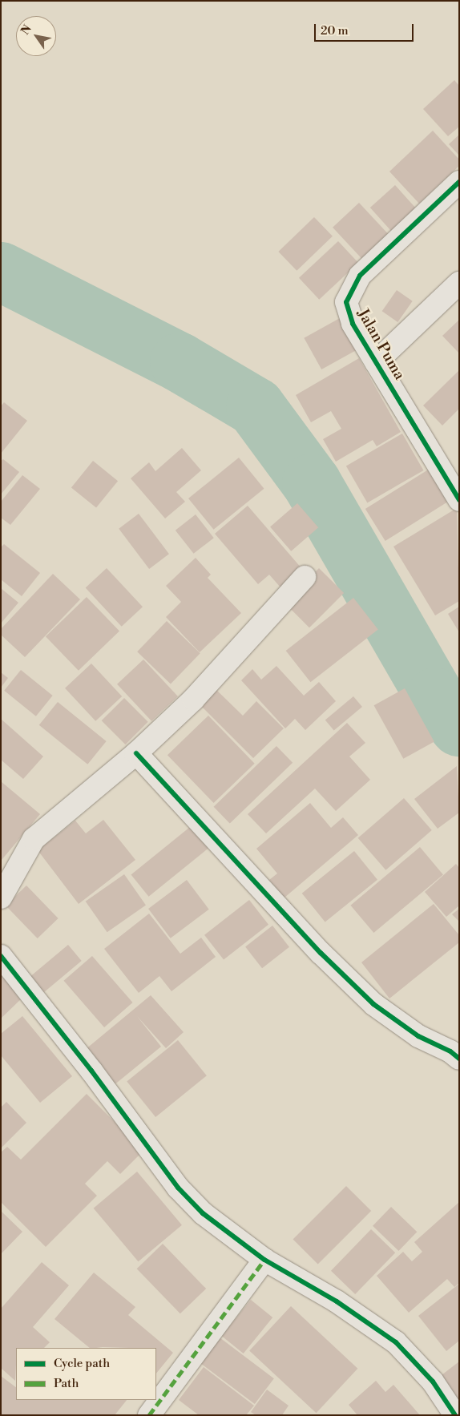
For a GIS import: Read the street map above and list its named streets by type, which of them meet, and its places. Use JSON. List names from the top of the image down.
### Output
{
  "streets": {
    "street": ["Jalan Puma"]
  },
  "legend": ["Cycle path", "Path"],
  "scale_bar": "20 m",
  "north": "top left"
}
